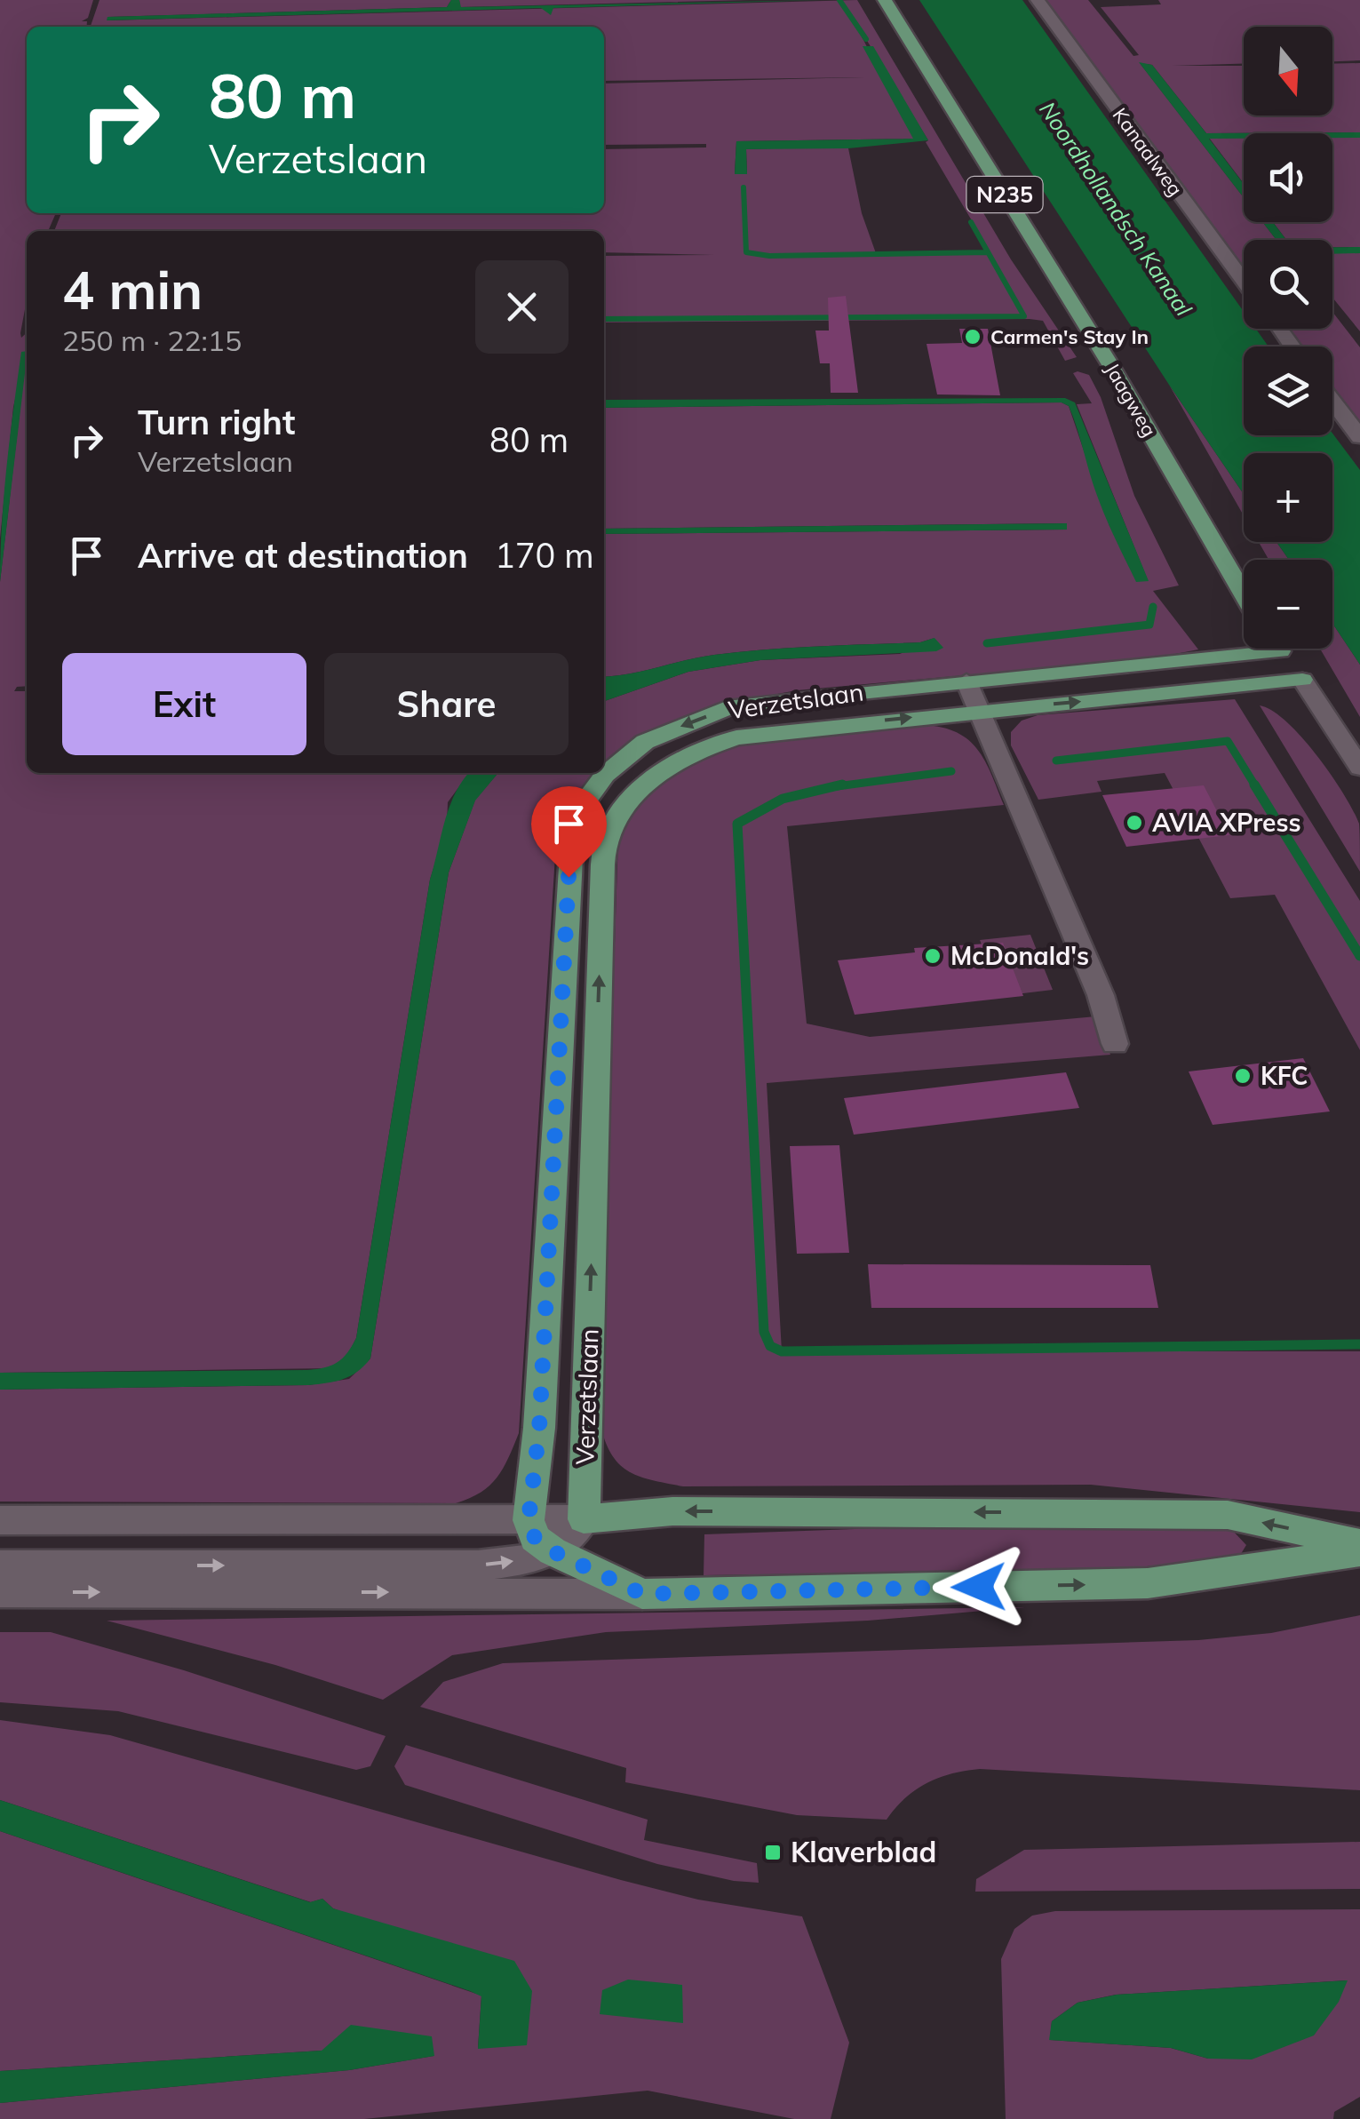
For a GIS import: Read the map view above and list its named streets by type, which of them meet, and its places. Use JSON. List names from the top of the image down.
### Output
{
  "streets": {
    "main road": ["N235", "Jaagweg", "Verzetslaan"],
    "street": ["Kanaalweg"]
  },
  "water": ["Noordhollandsch Kanaal"],
  "places": {
    "other": [
      "Carmen's Stay In",
      "AVIA XPress",
      "McDonald's",
      "KFC"
    ],
    "transit": ["Klaverblad"]
  },
  "north": "bottom",
  "page": {
    "map_buttons": ["+", "−"],
    "turn": ["80 m", "Verzetslaan"],
    "heading": ["4 min", "250 m · 22:15"],
    "list": [
      {
        "name": "Turn right",
        "note": "Verzetslaan",
        "value": "80 m"
      },
      {
        "name": "Arrive at destination",
        "value": "170 m"
      }
    ],
    "buttons": ["Exit", "Share"]
  }
}
